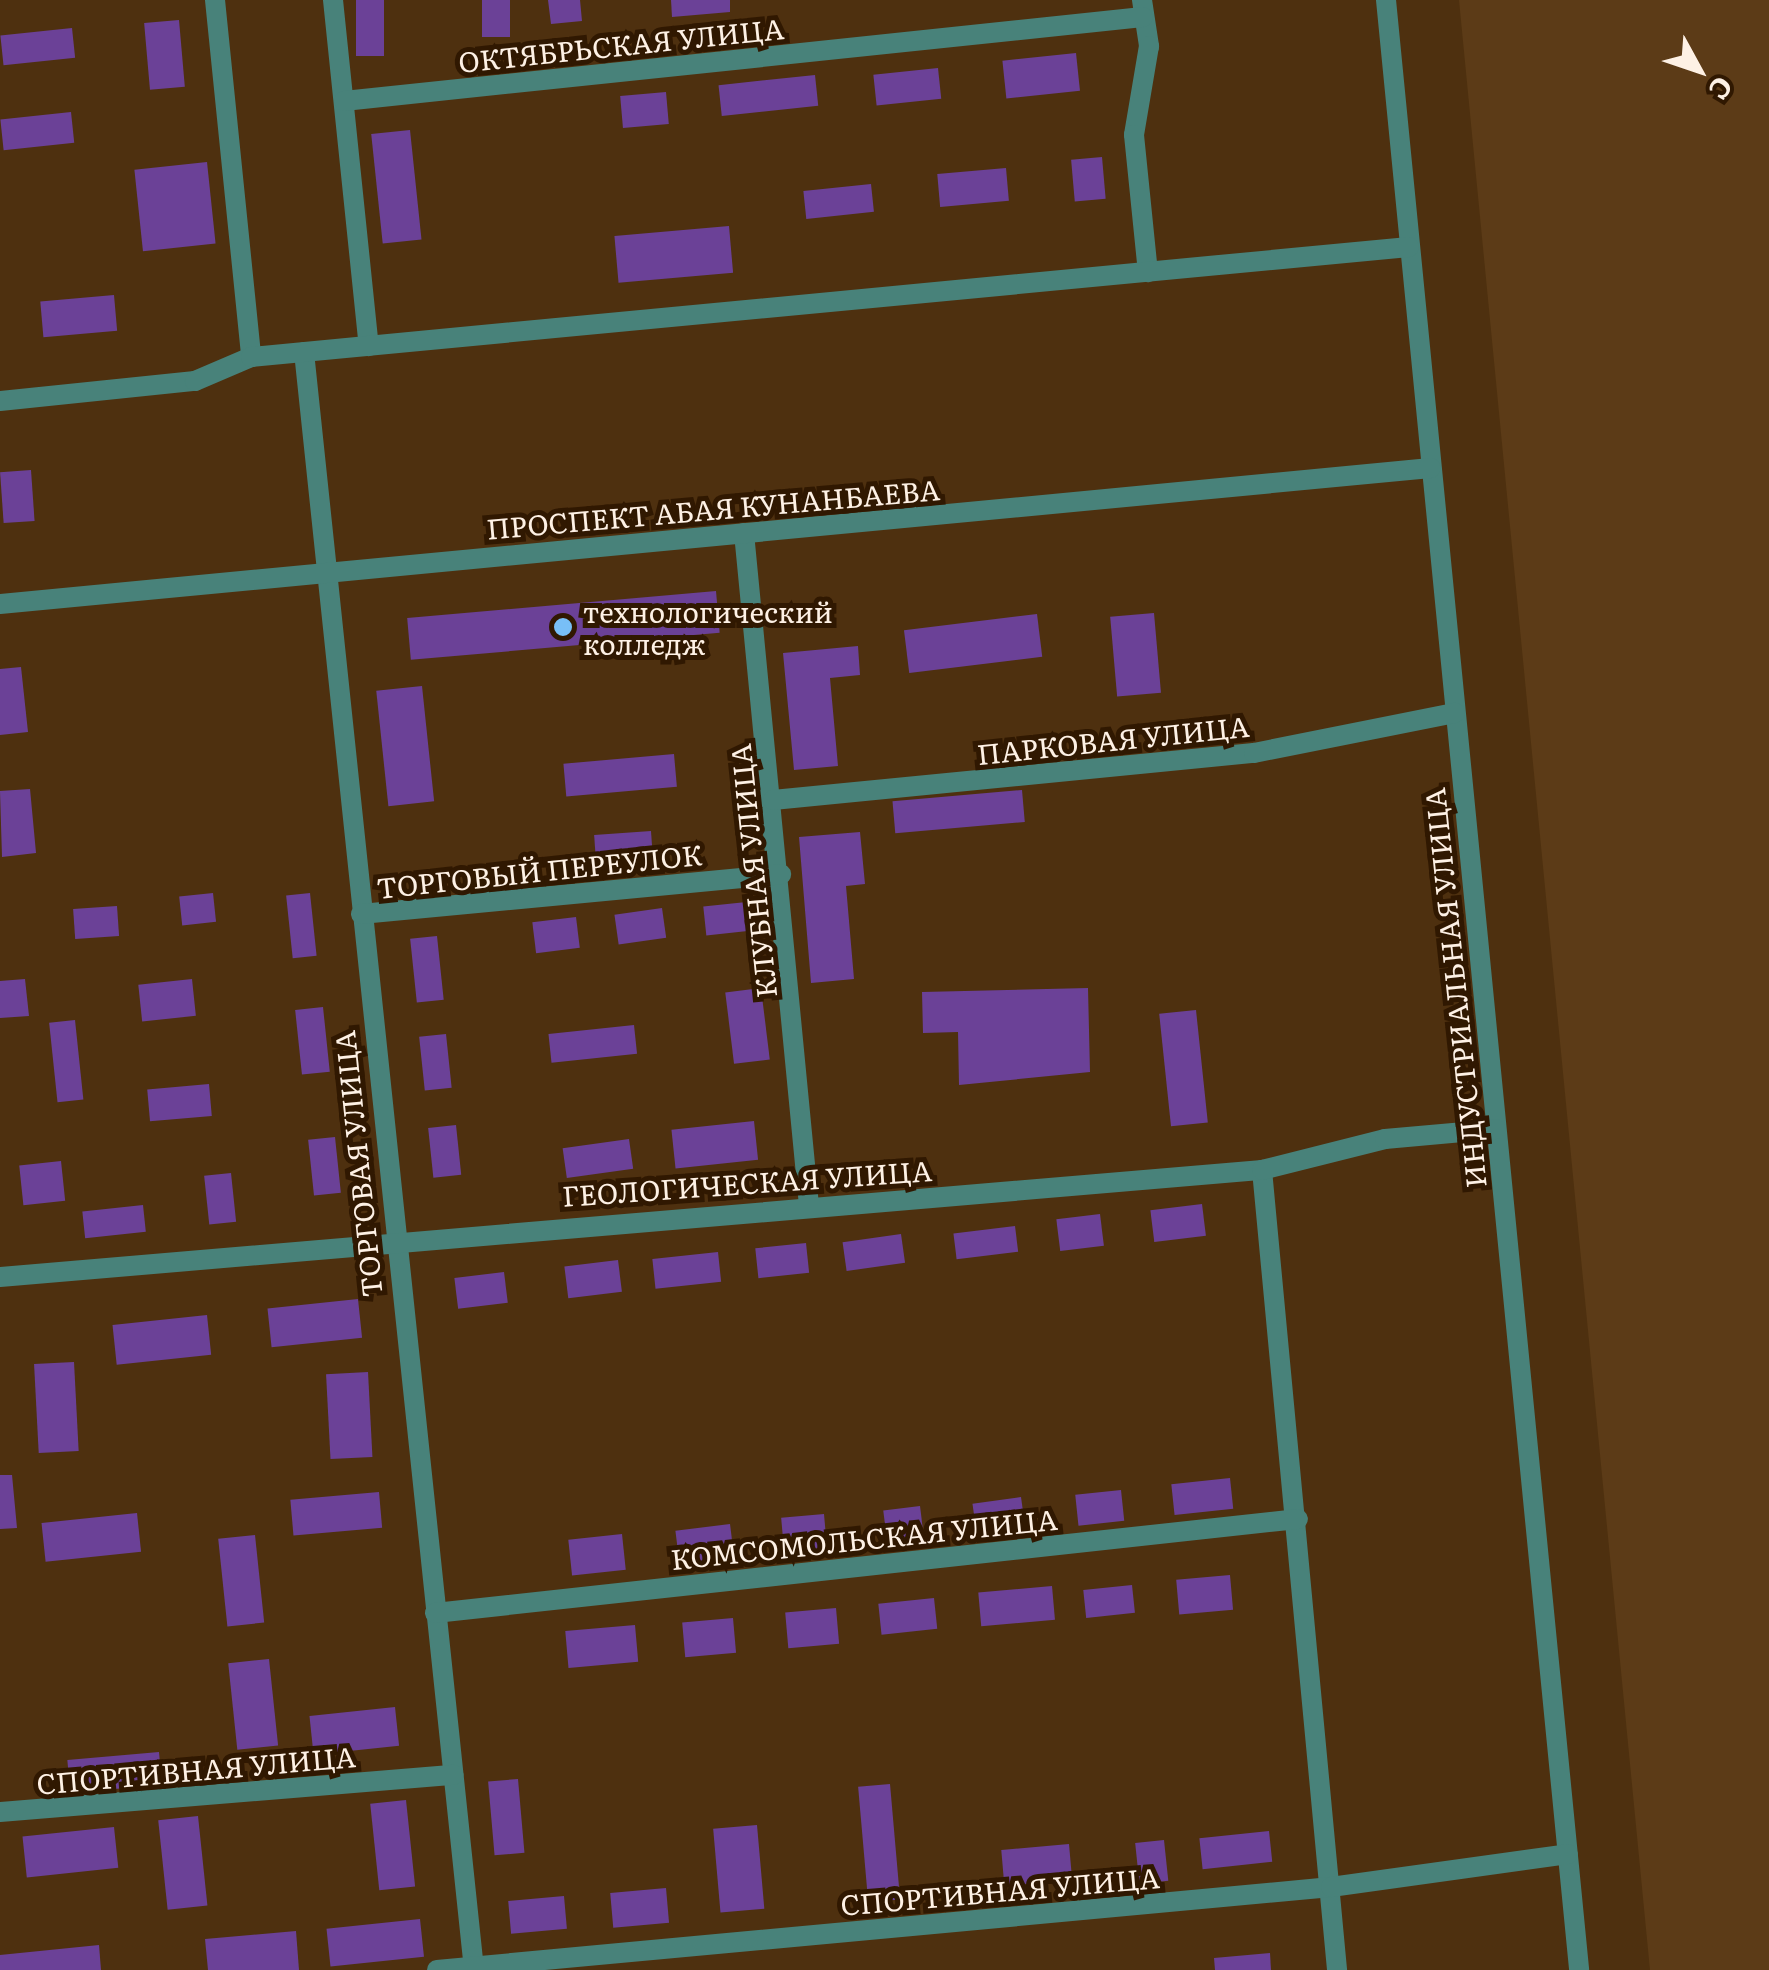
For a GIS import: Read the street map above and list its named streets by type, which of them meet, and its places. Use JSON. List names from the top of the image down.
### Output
{
  "streets": {
    "street": [
      "ОКТЯБРЬСКАЯ УЛИЦА",
      "ПРОСПЕКТ АБАЯ КУНАНБАЕВА",
      "ПАРКОВАЯ УЛИЦА",
      "ТОРГОВЫЙ ПЕРЕУЛОК",
      "КЛУБНАЯ УЛИЦА",
      "ИНДУСТРИАЛЬНАЯ УЛИЦА",
      "ТОРГОВАЯ УЛИЦА",
      "ГЕОЛОГИЧЕСКАЯ УЛИЦА",
      "КОМСОМОЛЬСКАЯ УЛИЦА",
      "СПОРТИВНАЯ УЛИЦА"
    ]
  },
  "crossings": [
    ["ПРОСПЕКТ АБАЯ КУНАНБАЕВА", "КЛУБНАЯ УЛИЦА"],
    ["ПРОСПЕКТ АБАЯ КУНАНБАЕВА", "ИНДУСТРИАЛЬНАЯ УЛИЦА"],
    ["ПРОСПЕКТ АБАЯ КУНАНБАЕВА", "ТОРГОВАЯ УЛИЦА"],
    ["ПАРКОВАЯ УЛИЦА", "КЛУБНАЯ УЛИЦА"],
    ["ПАРКОВАЯ УЛИЦА", "ИНДУСТРИАЛЬНАЯ УЛИЦА"],
    ["ТОРГОВЫЙ ПЕРЕУЛОК", "КЛУБНАЯ УЛИЦА"],
    ["ТОРГОВЫЙ ПЕРЕУЛОК", "ТОРГОВАЯ УЛИЦА"],
    ["КЛУБНАЯ УЛИЦА", "ГЕОЛОГИЧЕСКАЯ УЛИЦА"],
    ["ИНДУСТРИАЛЬНАЯ УЛИЦА", "ГЕОЛОГИЧЕСКАЯ УЛИЦА"],
    ["ИНДУСТРИАЛЬНАЯ УЛИЦА", "СПОРТИВНАЯ УЛИЦА"],
    ["ТОРГОВАЯ УЛИЦА", "ГЕОЛОГИЧЕСКАЯ УЛИЦА"],
    ["ТОРГОВАЯ УЛИЦА", "КОМСОМОЛЬСКАЯ УЛИЦА"],
    ["ТОРГОВАЯ УЛИЦА", "СПОРТИВНАЯ УЛИЦА"]
  ],
  "places": ["технологический колледж"],
  "north": "bottom right"
}
